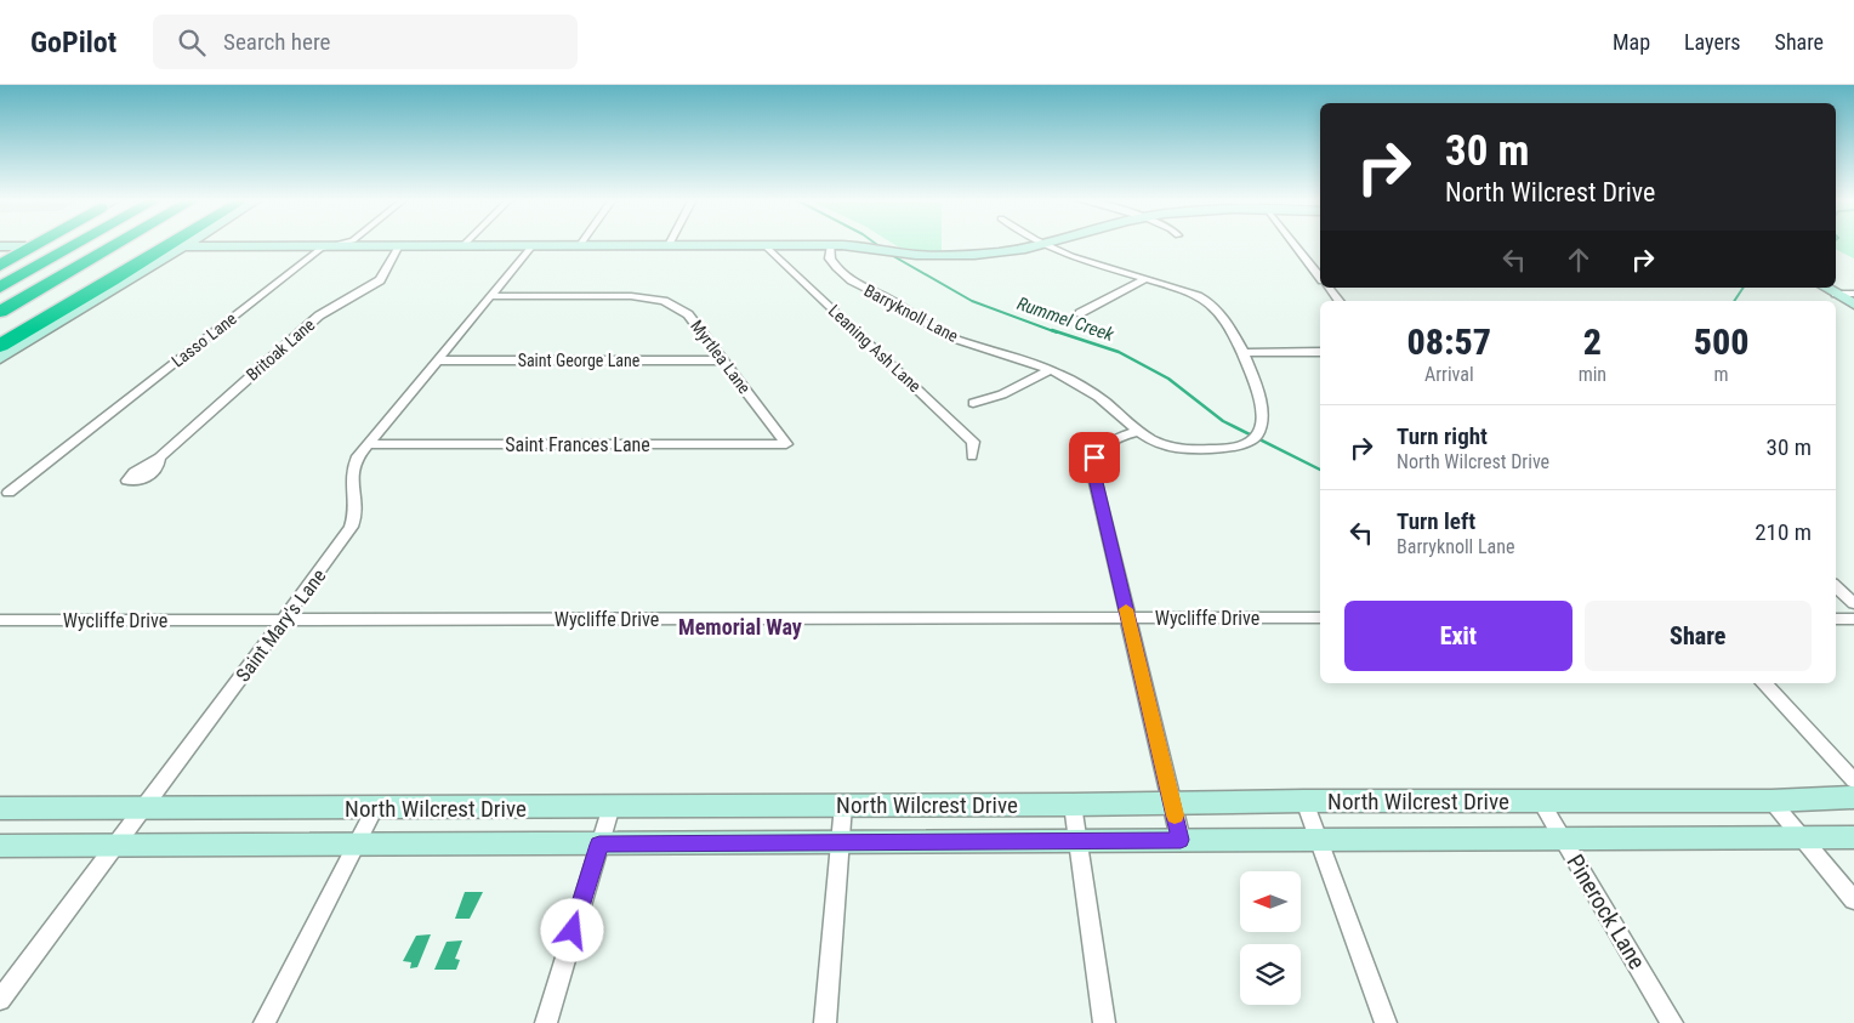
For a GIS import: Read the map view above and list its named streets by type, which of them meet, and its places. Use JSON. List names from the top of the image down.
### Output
{
  "streets": {
    "main road": ["North Wilcrest Drive"],
    "street": [
      "Barryknoll Lane",
      "Lasso Lane",
      "Leaning Ash Lane",
      "Britoak Lane",
      "Myrtlea Lane",
      "Saint George Lane",
      "Saint Frances Lane",
      "Wycliffe Drive",
      "Saint Mary's Lane",
      "Pinerock Lane"
    ]
  },
  "crossings": [
    ["Myrtlea Lane", "Saint George Lane"],
    ["Myrtlea Lane", "Saint Frances Lane"],
    ["Myrtlea Lane", "Saint Mary's Lane"],
    ["Saint George Lane", "Saint Mary's Lane"],
    ["Saint Frances Lane", "Saint Mary's Lane"],
    ["Wycliffe Drive", "Saint Mary's Lane"],
    ["Saint Mary's Lane", "North Wilcrest Drive"],
    ["North Wilcrest Drive", "Pinerock Lane"]
  ],
  "districts": ["Memorial Way"],
  "water": ["Rummel Creek"],
  "north": "left",
  "page": {
    "header": "GoPilot",
    "search": "Search here",
    "nav": ["Map", "Layers", "Share"],
    "turn": ["30 m", "North Wilcrest Drive"],
    "eta": [
      "08:57",
      "Arrival",
      "2",
      "min",
      "500",
      "m"
    ],
    "list": [
      {
        "name": "Turn right",
        "note": "North Wilcrest Drive",
        "value": "30 m"
      },
      {
        "name": "Turn left",
        "note": "Barryknoll Lane",
        "value": "210 m"
      }
    ],
    "buttons": ["Exit", "Share"]
  }
}
